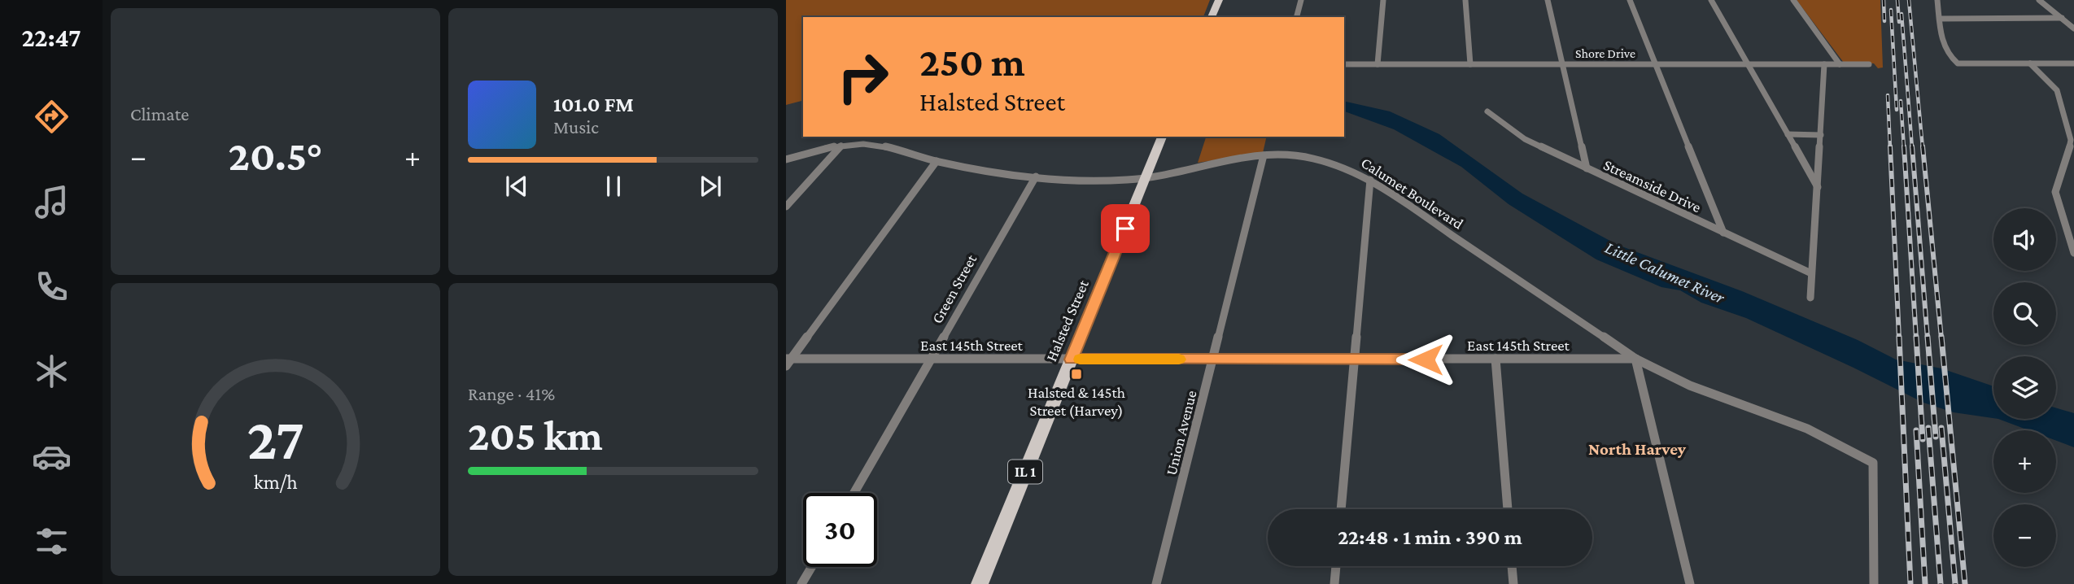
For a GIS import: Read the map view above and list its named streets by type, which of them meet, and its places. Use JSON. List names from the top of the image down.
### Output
{
  "streets": {
    "main road": ["Halsted Street", "IL 1"],
    "street": [
      "Shore Drive",
      "Streamside Drive",
      "Calumet Boulevard",
      "Green Street",
      "East 145th Street",
      "Union Avenue"
    ]
  },
  "crossings": [
    ["Calumet Boulevard", "Green Street"],
    ["Calumet Boulevard", "Halsted Street"],
    ["Calumet Boulevard", "East 145th Street"],
    ["Calumet Boulevard", "Union Avenue"],
    ["Green Street", "East 145th Street"],
    ["Halsted Street", "East 145th Street"],
    ["East 145th Street", "Union Avenue"]
  ],
  "districts": ["North Harvey"],
  "water": ["Little Calumet River"],
  "places": {
    "transit": ["Halsted & 145th Street (Harvey)"]
  },
  "page": {
    "tabs": "22:47",
    "tile": [
      "Climate",
      ["Range · 41%", "205 km"]
    ],
    "turn": ["250 m", "Halsted Street"],
    "song": ["101.0 FM", "Music"],
    "heat": ["−", "20.5°", "+"],
    "map_buttons": ["+", "−"],
    "limit": "30",
    "trip": "22:48 · 1 min · 390 m",
    "gauge": ["27", "km/h"]
  }
}
